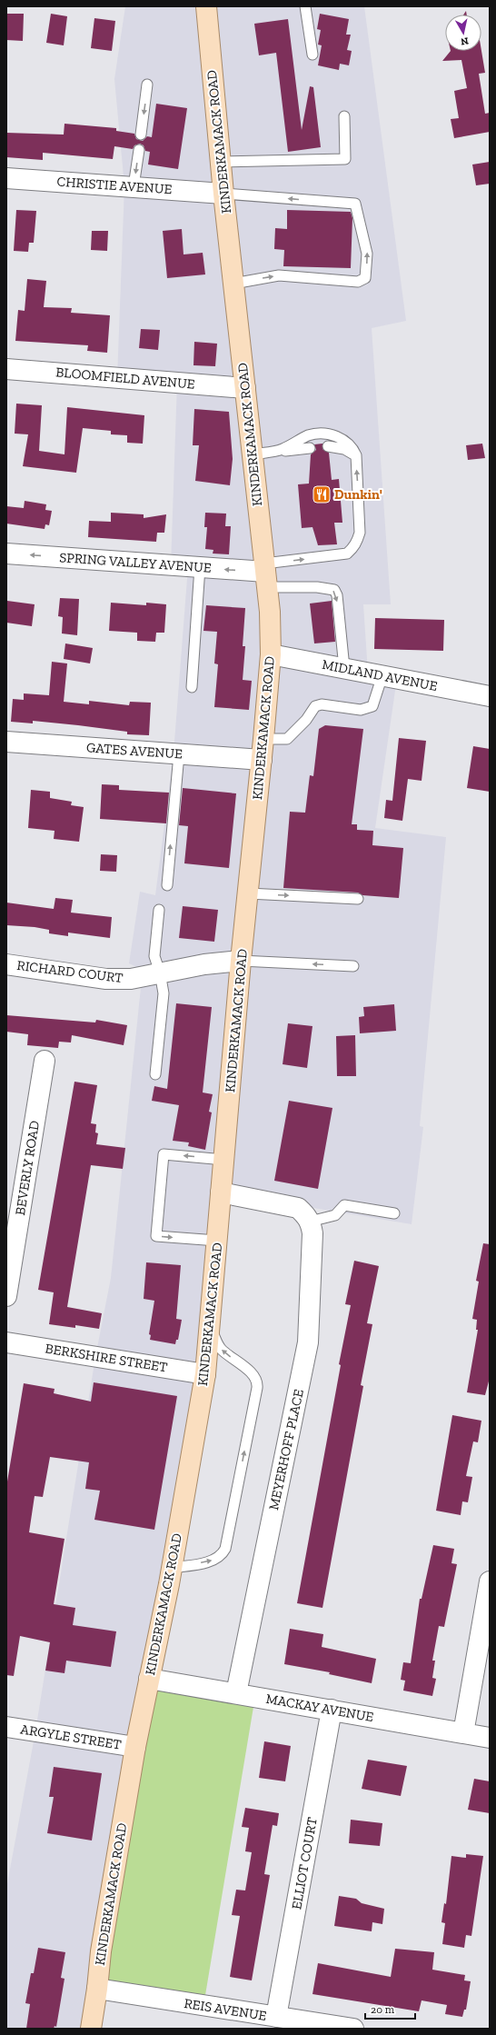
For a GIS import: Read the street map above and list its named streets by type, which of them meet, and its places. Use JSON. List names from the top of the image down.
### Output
{
  "streets": {
    "main road": ["KINDERKAMACK ROAD"],
    "street": [
      "CHRISTIE AVENUE",
      "BLOOMFIELD AVENUE",
      "SPRING VALLEY AVENUE",
      "MIDLAND AVENUE",
      "GATES AVENUE",
      "RICHARD COURT",
      "BEVERLY ROAD",
      "BERKSHIRE STREET",
      "MEYERHOFF PLACE",
      "MACKAY AVENUE",
      "ARGYLE STREET",
      "ELLIOT COURT",
      "REIS AVENUE"
    ]
  },
  "crossings": [
    ["KINDERKAMACK ROAD", "CHRISTIE AVENUE"],
    ["KINDERKAMACK ROAD", "BLOOMFIELD AVENUE"],
    ["KINDERKAMACK ROAD", "SPRING VALLEY AVENUE"],
    ["KINDERKAMACK ROAD", "MIDLAND AVENUE"],
    ["KINDERKAMACK ROAD", "GATES AVENUE"],
    ["KINDERKAMACK ROAD", "RICHARD COURT"],
    ["KINDERKAMACK ROAD", "BERKSHIRE STREET"],
    ["KINDERKAMACK ROAD", "MACKAY AVENUE"],
    ["KINDERKAMACK ROAD", "ARGYLE STREET"],
    ["KINDERKAMACK ROAD", "REIS AVENUE"],
    ["MEYERHOFF PLACE", "MACKAY AVENUE"],
    ["MACKAY AVENUE", "ELLIOT COURT"],
    ["ELLIOT COURT", "REIS AVENUE"]
  ],
  "one_way": ["SPRING VALLEY AVENUE"],
  "places": {
    "restaurant": ["Dunkin'"]
  },
  "scale_bar": "20 m",
  "north": "bottom"
}
